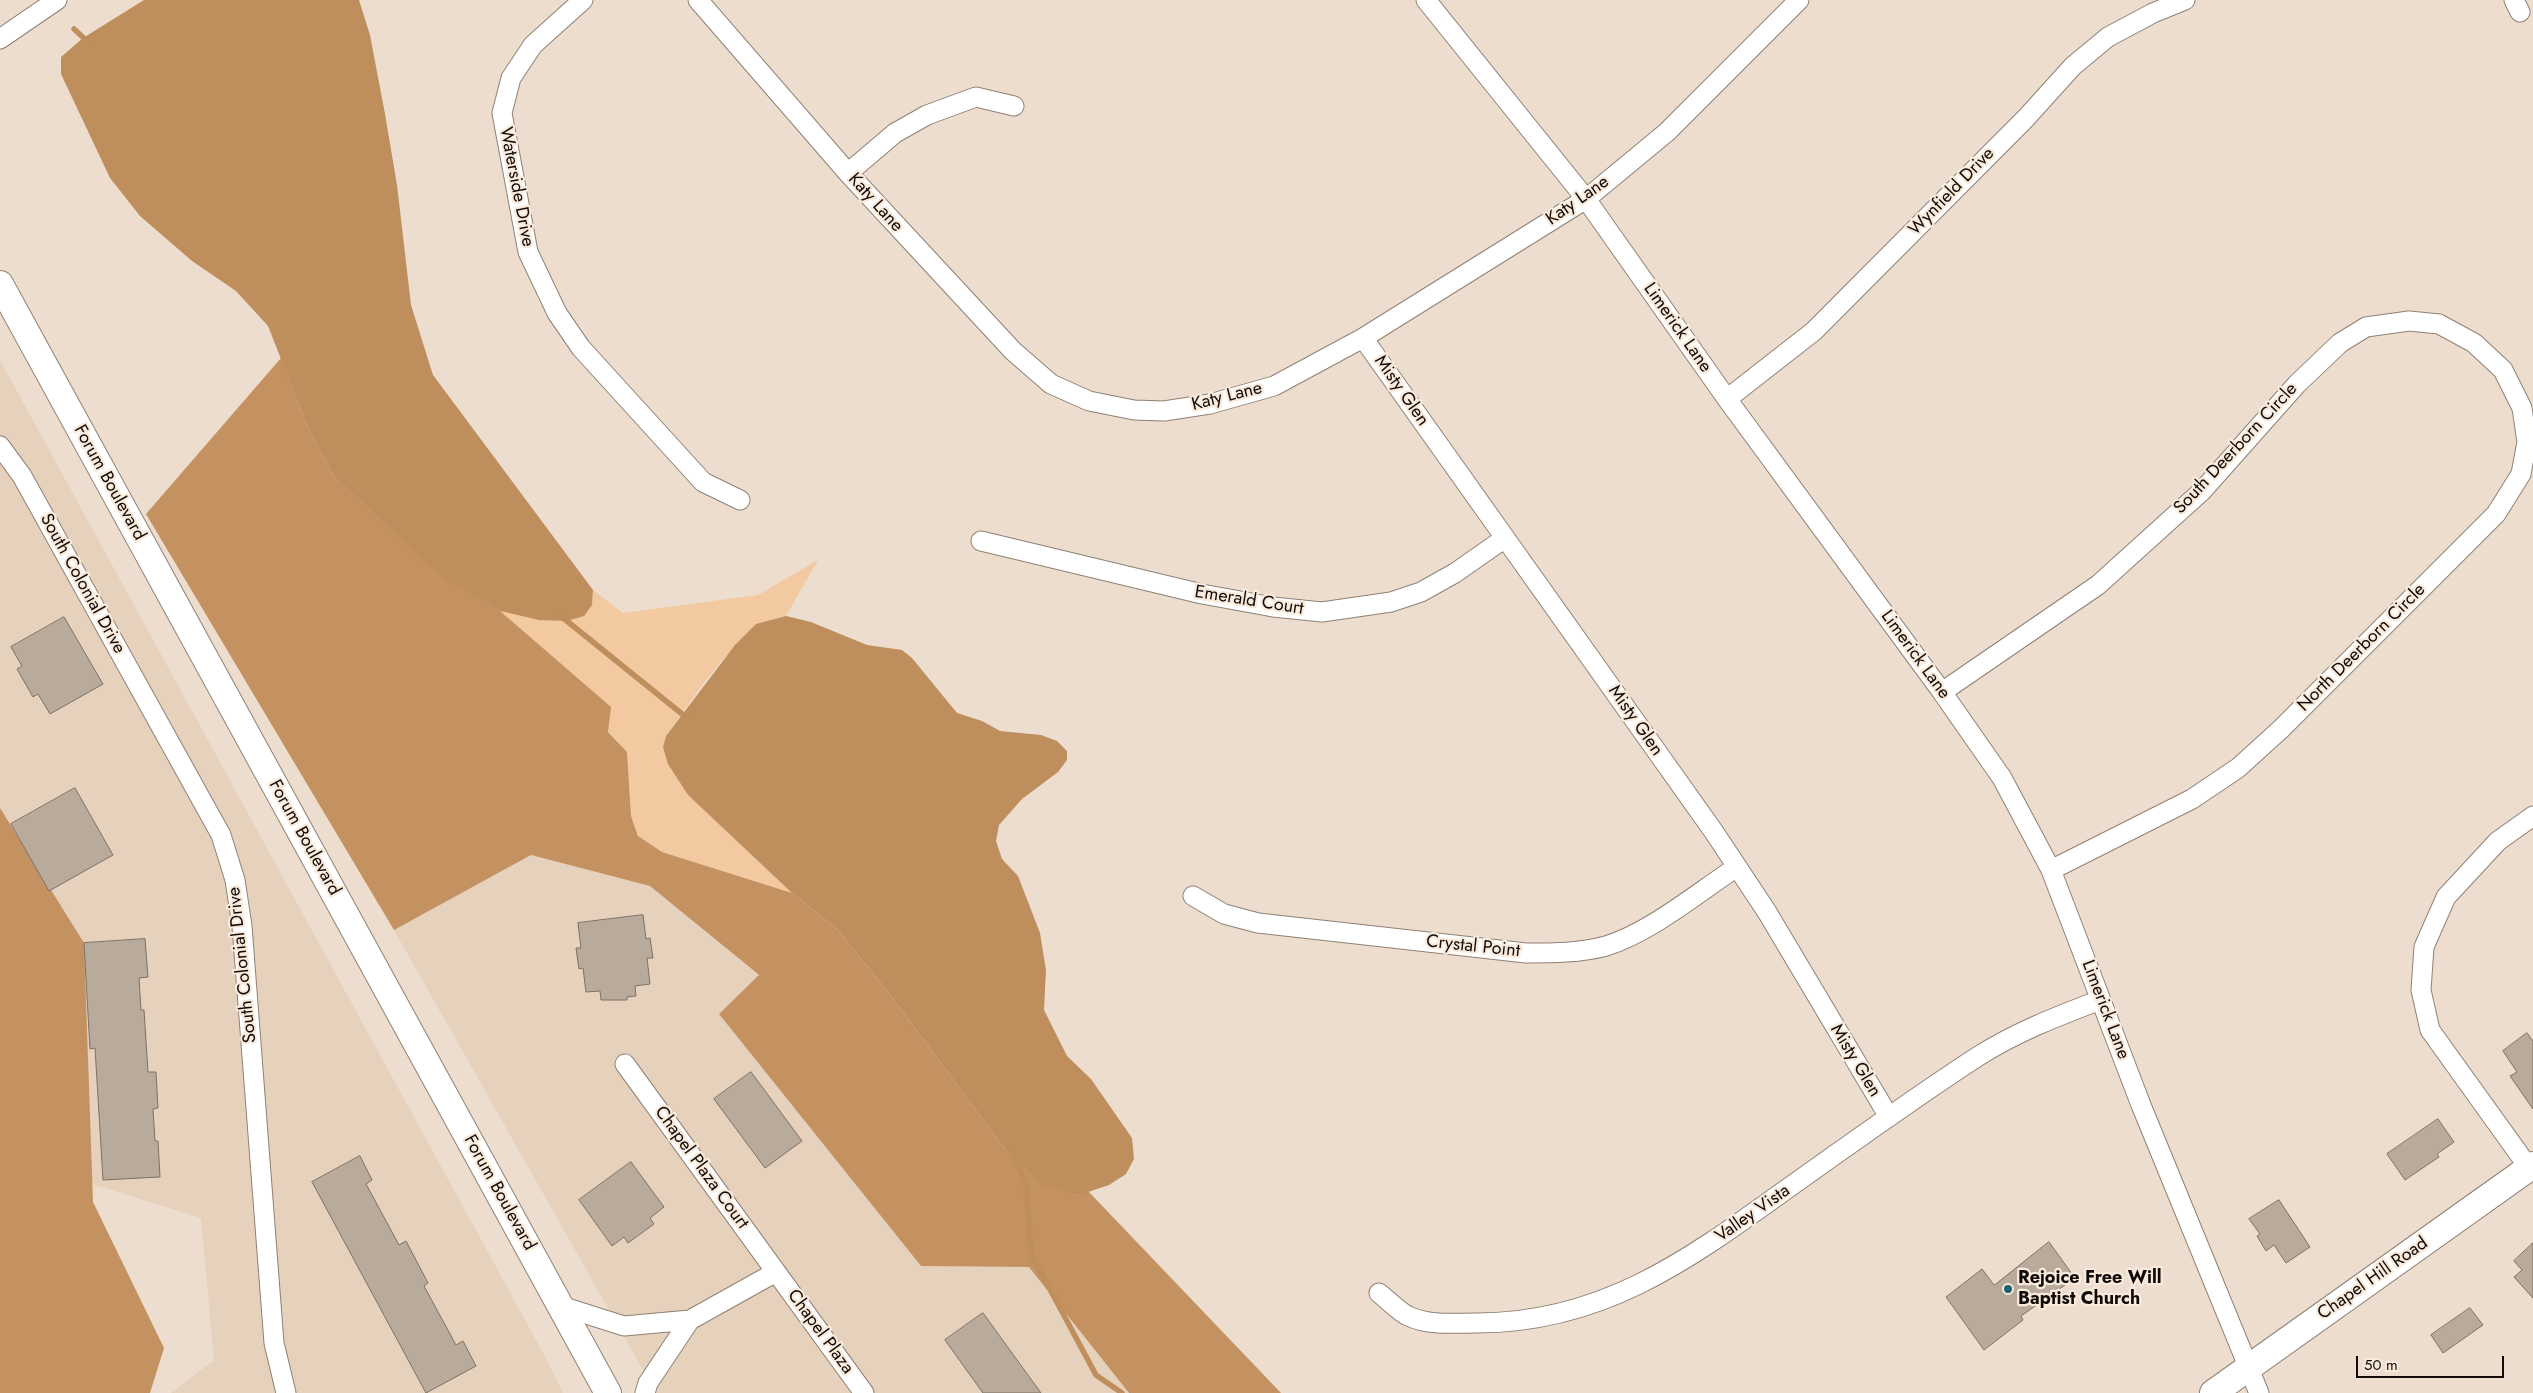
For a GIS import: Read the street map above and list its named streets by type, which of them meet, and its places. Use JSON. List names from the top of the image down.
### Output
{
  "streets": {
    "street": [
      "Waterside Drive",
      "Wynfield Drive",
      "Katy Lane",
      "Limerick Lane",
      "Misty Glen",
      "South Deerborn Circle",
      "Forum Boulevard",
      "South Colonial Drive",
      "Emerald Court",
      "North Deerborn Circle",
      "Crystal Point",
      "Chapel Plaza Court",
      "Valley Vista",
      "Chapel Hill Road",
      "Chapel Plaza"
    ]
  },
  "crossings": [
    ["Wynfield Drive", "Limerick Lane"],
    ["Katy Lane", "Limerick Lane"],
    ["Katy Lane", "Misty Glen"],
    ["Limerick Lane", "South Deerborn Circle"],
    ["Limerick Lane", "North Deerborn Circle"],
    ["Limerick Lane", "Valley Vista"],
    ["Limerick Lane", "Chapel Hill Road"],
    ["Misty Glen", "Emerald Court"],
    ["Misty Glen", "Crystal Point"],
    ["Misty Glen", "Valley Vista"],
    ["South Deerborn Circle", "North Deerborn Circle"],
    ["Chapel Plaza Court", "Chapel Plaza"]
  ],
  "places": ["Rejoice Free Will Baptist Church"],
  "scale_bar": "50 m"
}
